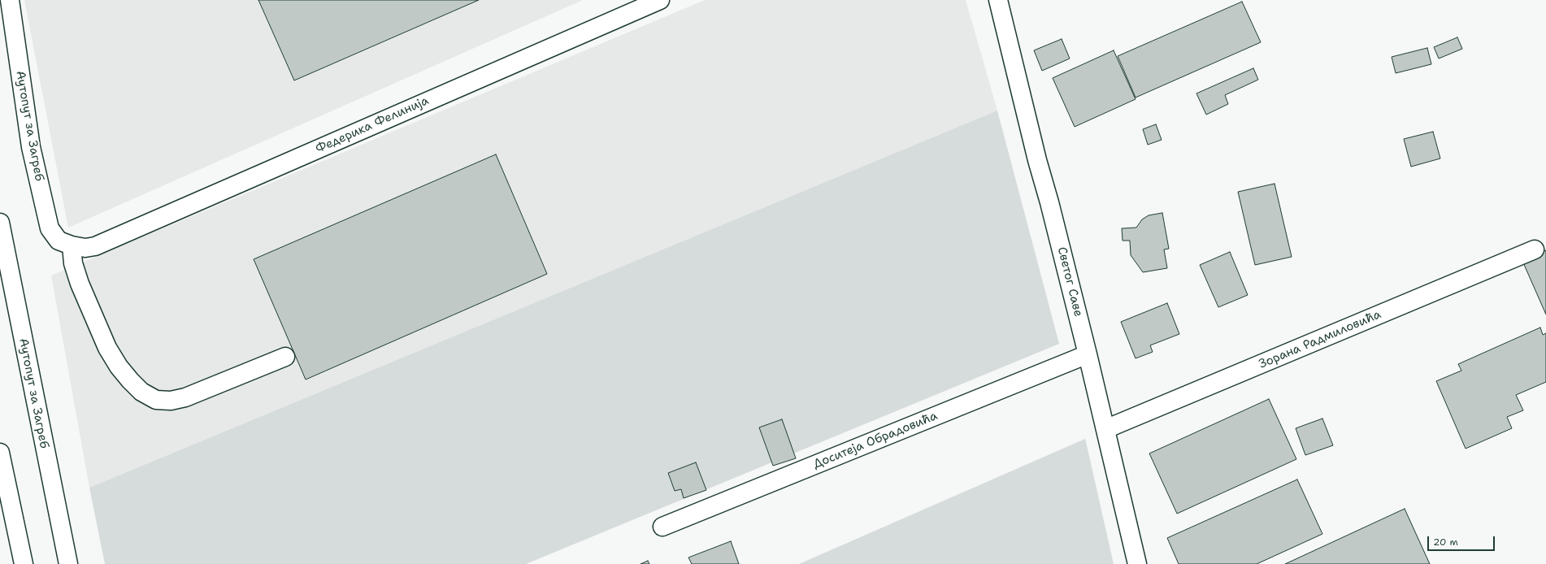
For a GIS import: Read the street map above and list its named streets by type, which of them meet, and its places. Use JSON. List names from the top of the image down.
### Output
{
  "streets": {
    "main road": [
      "Федерика Фелинија",
      "Аутопут за Загреб",
      "Светог Саве",
      "Зорана Радмиловића",
      "Доситеја Обрадовића"
    ]
  },
  "crossings": [
    ["Федерика Фелинија", "Аутопут за Загреб"],
    ["Светог Саве", "Зорана Радмиловића"],
    ["Светог Саве", "Доситеја Обрадовића"]
  ],
  "scale_bar": "20 m"
}
